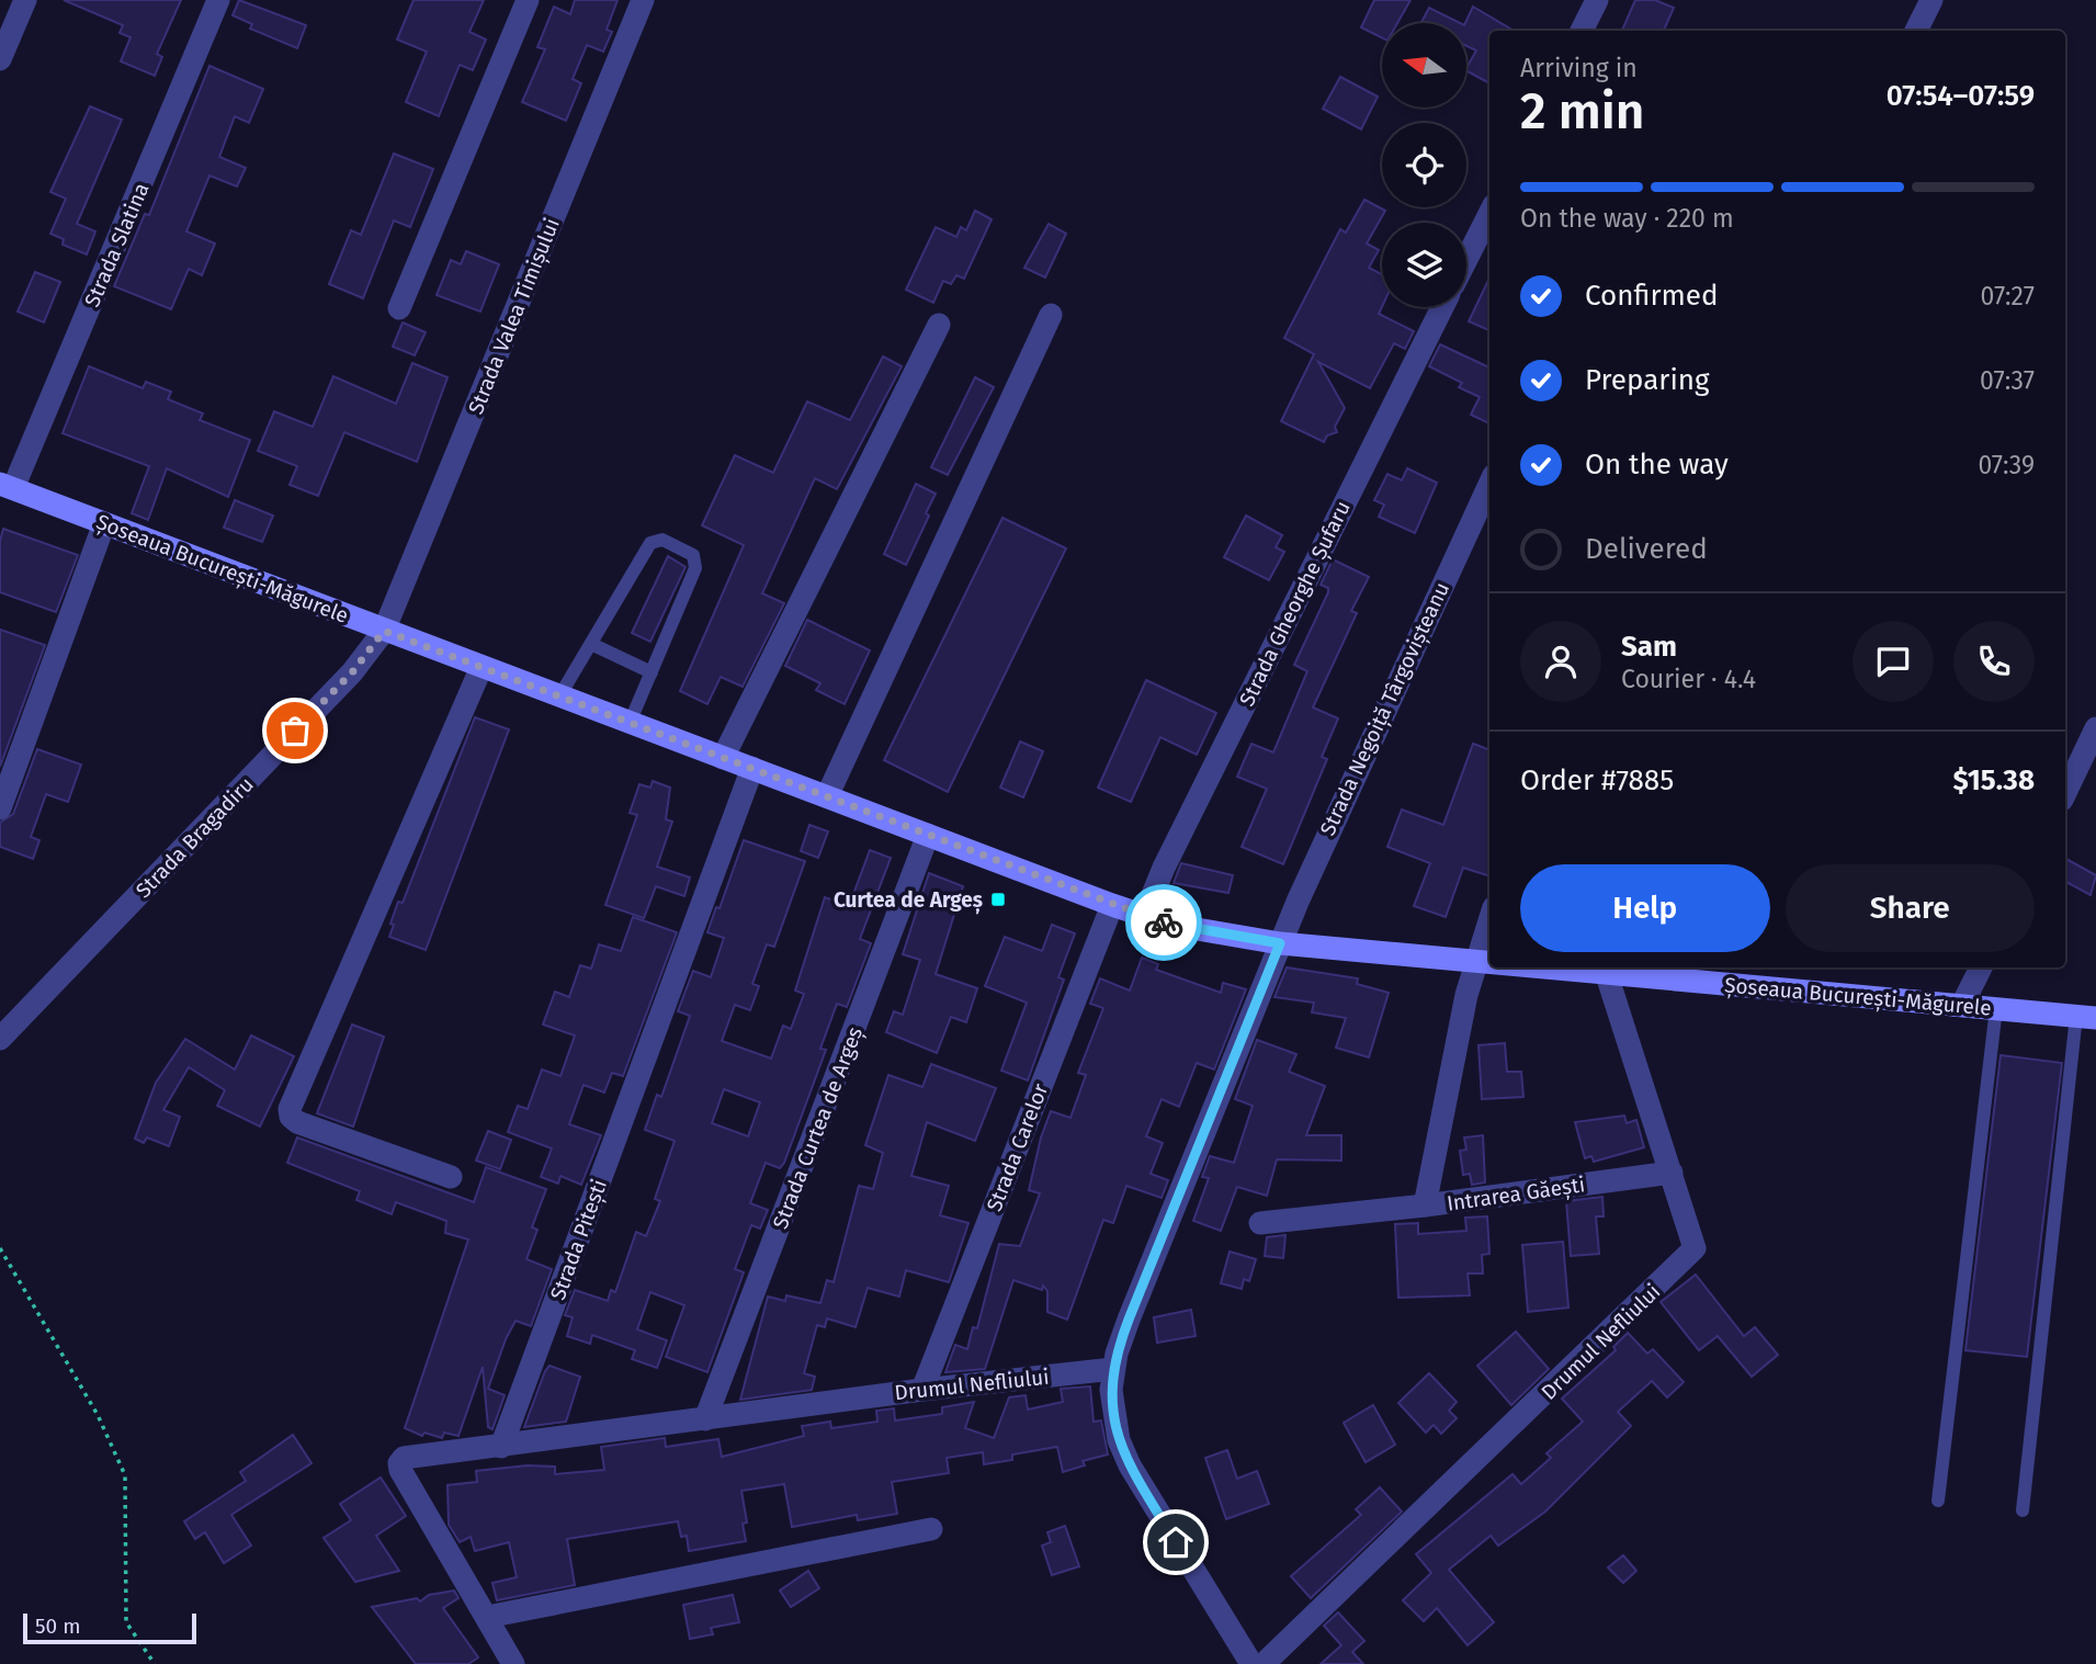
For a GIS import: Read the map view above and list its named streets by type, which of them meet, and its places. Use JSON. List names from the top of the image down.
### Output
{
  "streets": {
    "main road": ["Șoseaua București-Măgurele"],
    "street": [
      "Strada Slatina",
      "Strada Valea Timișului",
      "Strada Gheorghe Șufaru",
      "Strada Negoiță Târgovișteanu",
      "Strada Bragadiru",
      "Strada Curtea de Argeș",
      "Strada Carelor",
      "Intrarea Găești",
      "Strada Pitești",
      "Drumul Nefliului"
    ]
  },
  "crossings": [
    ["Strada Slatina", "Șoseaua București-Măgurele"],
    ["Strada Valea Timișului", "Șoseaua București-Măgurele"],
    ["Strada Valea Timișului", "Strada Bragadiru"],
    ["Șoseaua București-Măgurele", "Strada Gheorghe Șufaru"],
    ["Șoseaua București-Măgurele", "Strada Negoiță Târgovișteanu"],
    ["Șoseaua București-Măgurele", "Strada Bragadiru"],
    ["Șoseaua București-Măgurele", "Strada Curtea de Argeș"],
    ["Șoseaua București-Măgurele", "Strada Carelor"],
    ["Șoseaua București-Măgurele", "Intrarea Găești"],
    ["Șoseaua București-Măgurele", "Strada Pitești"],
    ["Șoseaua București-Măgurele", "Drumul Nefliului"],
    ["Strada Negoiță Târgovișteanu", "Drumul Nefliului"],
    ["Strada Curtea de Argeș", "Drumul Nefliului"],
    ["Strada Carelor", "Drumul Nefliului"],
    ["Intrarea Găești", "Drumul Nefliului"],
    ["Strada Pitești", "Drumul Nefliului"]
  ],
  "places": {
    "transit": ["Curtea de Argeș"]
  },
  "scale_bar": "50 m",
  "north": "left",
  "page": {
    "heading": ["2 min", "Arriving in", "07:54–07:59"],
    "panel": [
      "Sam",
      "Courier · 4.4",
      "Order #7885",
      "$15.38"
    ],
    "bar": "On the way · 220 m",
    "list": [
      ["Confirmed", "07:27"],
      ["Preparing", "07:37"],
      ["On the way", "07:39"],
      "Delivered"
    ],
    "buttons": ["Help", "Share"],
    "scale": "50 m"
  }
}
